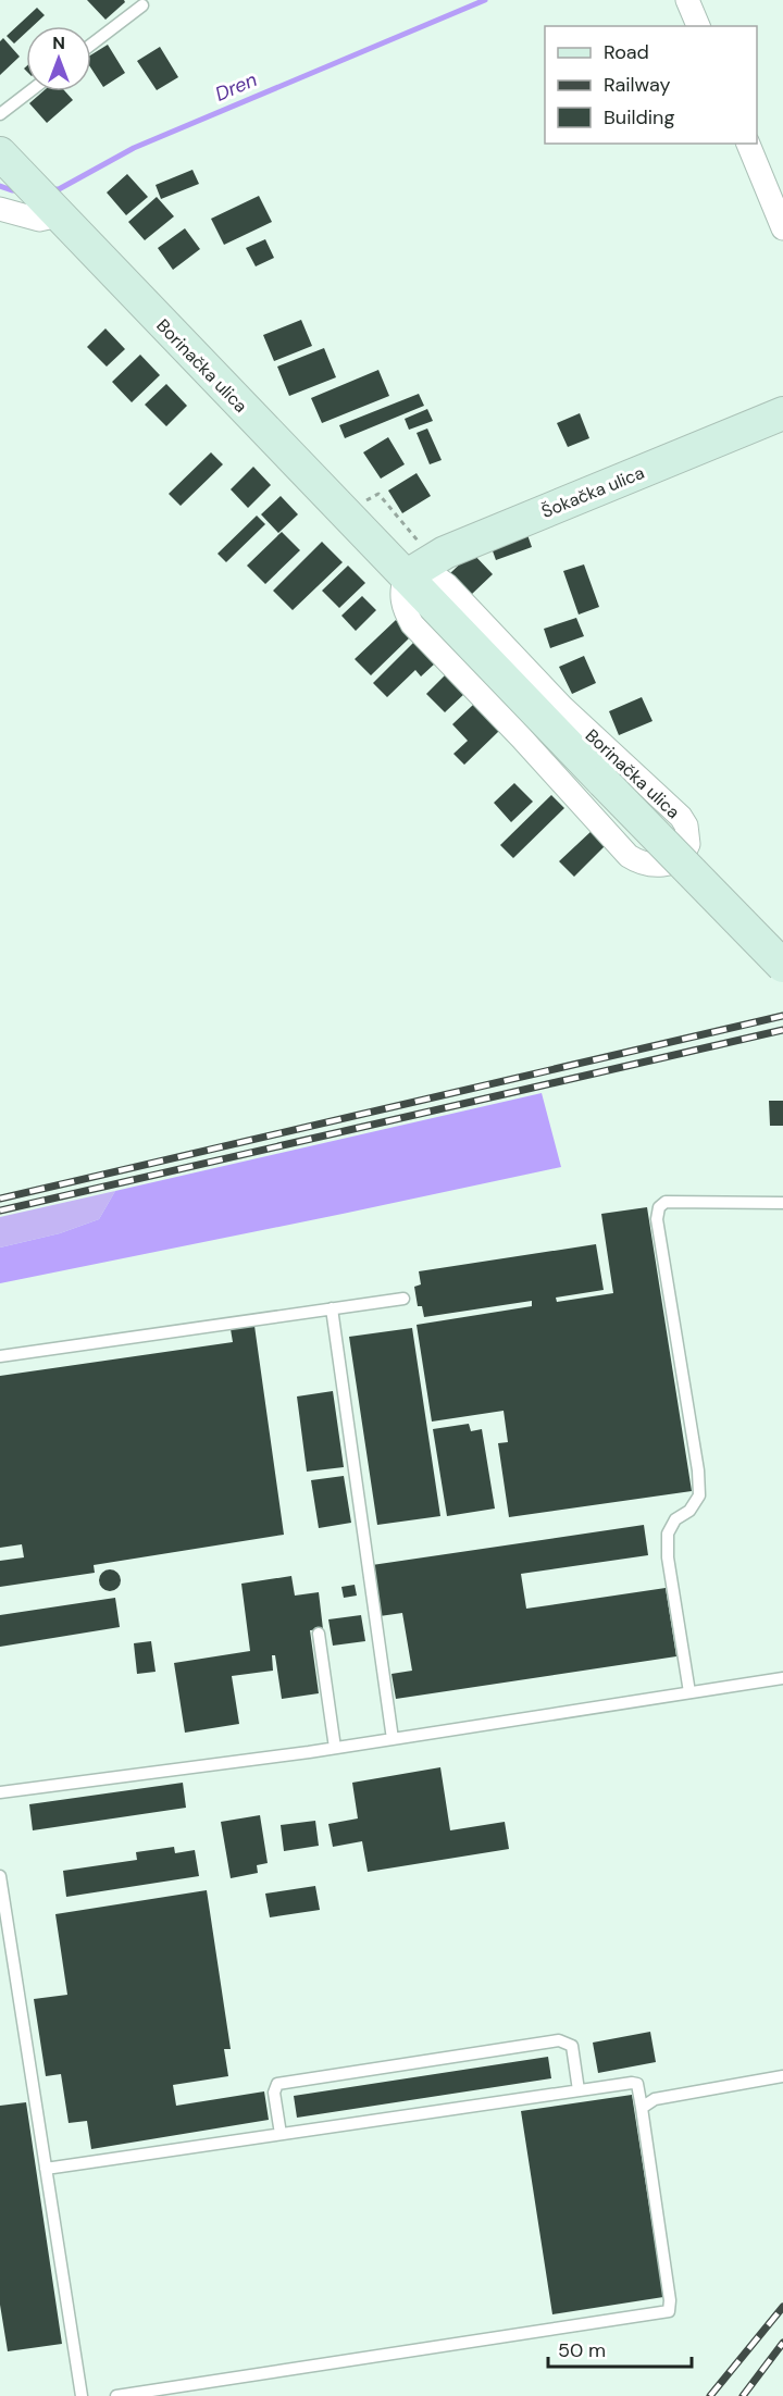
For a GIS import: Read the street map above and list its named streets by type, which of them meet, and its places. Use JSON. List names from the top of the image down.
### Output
{
  "streets": {
    "street": ["Borinačka ulica", "Šokačka ulica"]
  },
  "crossings": [
    ["Borinačka ulica", "Šokačka ulica"]
  ],
  "water": ["Dren"],
  "legend": ["Road", "Railway", "Building"],
  "scale_bar": "50 m",
  "north": "top"
}
